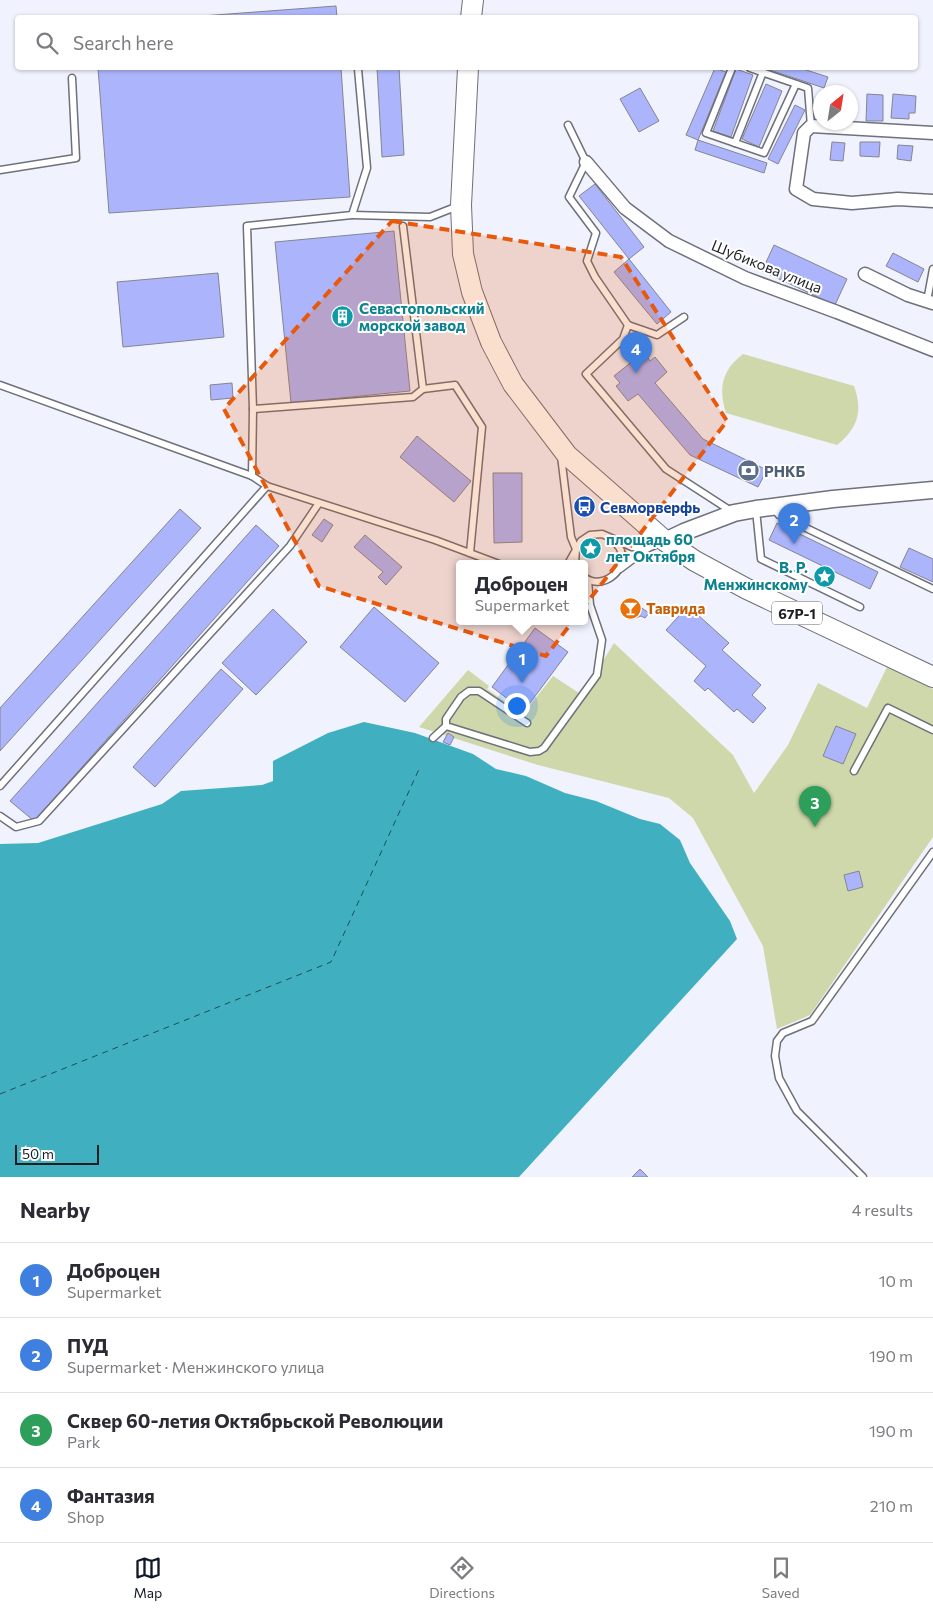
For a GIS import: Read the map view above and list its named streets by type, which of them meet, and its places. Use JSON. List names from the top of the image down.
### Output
{
  "streets": {
    "main road": ["67Р-1"],
    "street": ["Шубикова улица"]
  },
  "places": {
    "building": ["Севастопольский морской завод"],
    "bank": ["РНКБ"],
    "bus stop": ["Севморверфь"],
    "place": ["площадь 60 лет Октября", "В. Р. Менжинскому"],
    "bar": ["Таврида"]
  },
  "scale_bar": "50 m",
  "north": "top right",
  "page": {
    "search": "Search here",
    "pins": [
      "4",
      "2",
      "1",
      "3"
    ],
    "popup": ["Доброцен", "Supermarket"],
    "scale": "50 m",
    "heading": ["Nearby", "4 results"],
    "list": [
      {
        "mark": "1",
        "name": "Доброцен",
        "note": "Supermarket",
        "value": "10 m"
      },
      {
        "mark": "2",
        "name": "ПУД",
        "note": "Supermarket · Менжинского улица",
        "value": "190 m"
      },
      {
        "mark": "3",
        "name": "Сквер 60-летия Октябрьской Революции",
        "note": "Park",
        "value": "190 m"
      },
      {
        "mark": "4",
        "name": "Фантазия",
        "note": "Shop",
        "value": "210 m"
      }
    ],
    "nav": ["Map", "Directions", "Saved"]
  }
}
